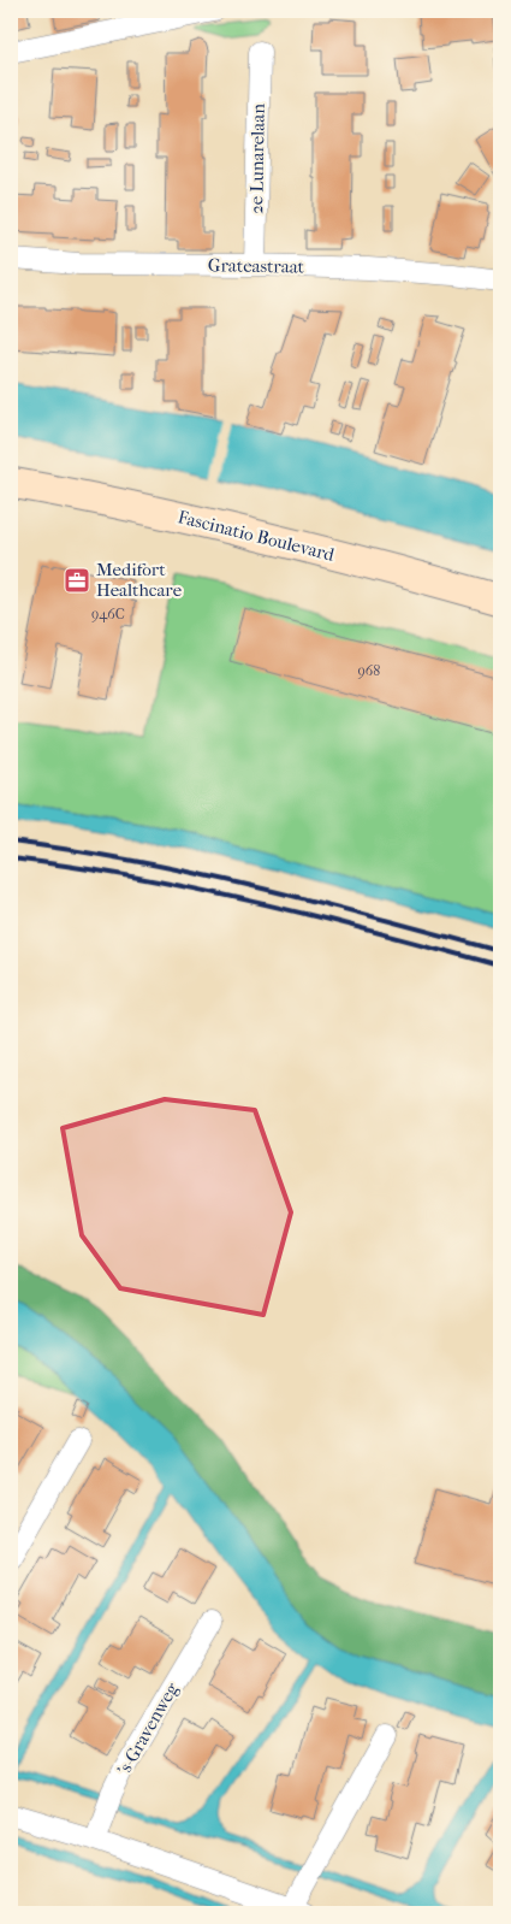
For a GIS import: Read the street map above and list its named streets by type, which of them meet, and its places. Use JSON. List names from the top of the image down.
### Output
{
  "streets": {
    "street": [
      "2e Lunarelaan",
      "Grateastraat",
      "Fascinatio Boulevard",
      "'s-Gravenweg"
    ]
  },
  "crossings": [
    ["2e Lunarelaan", "Grateastraat"]
  ],
  "places": {
    "office": ["Medifort Healthcare"]
  },
  "house_numbers": ["946C", "968"]
}
